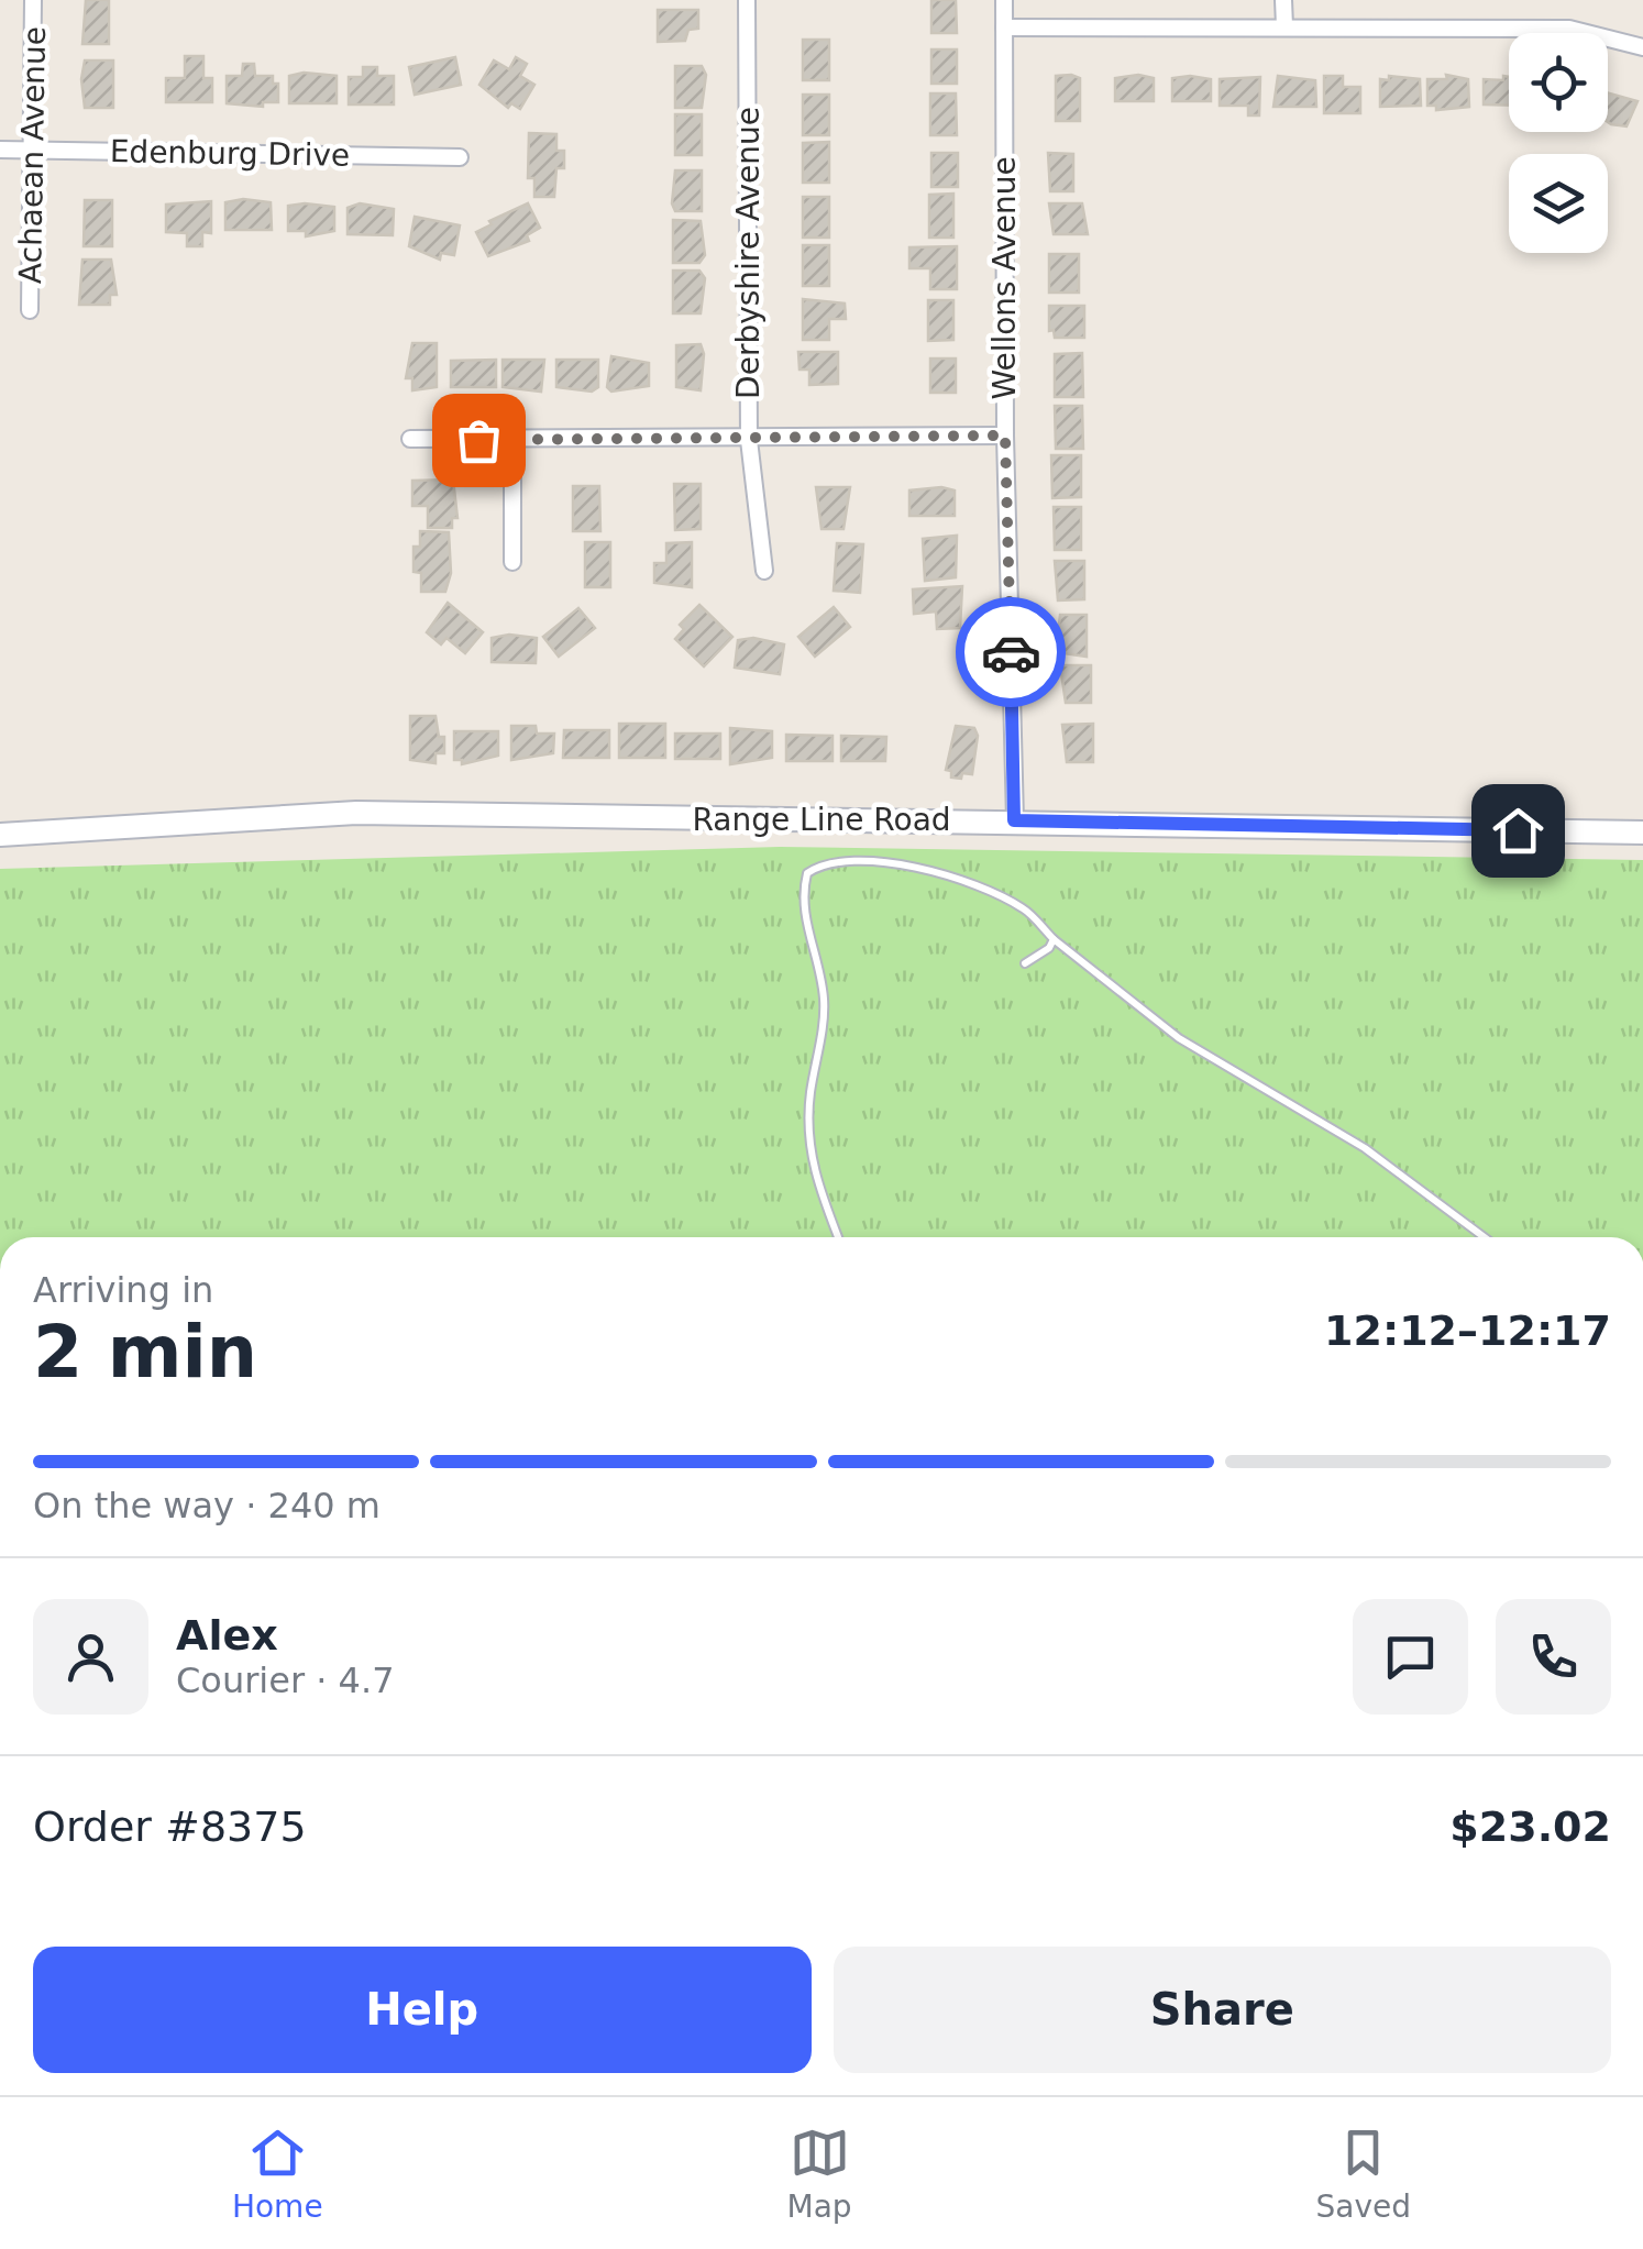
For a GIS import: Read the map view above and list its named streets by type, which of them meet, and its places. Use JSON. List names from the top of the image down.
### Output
{
  "streets": {
    "street": [
      "Edenburg Drive",
      "Achaean Avenue",
      "Derbyshire Avenue",
      "Wellons Avenue",
      "Range Line Road"
    ]
  },
  "crossings": [
    ["Edenburg Drive", "Achaean Avenue"],
    ["Wellons Avenue", "Range Line Road"]
  ],
  "page": {
    "heading": ["2 min", "Arriving in", "12:12–12:17"],
    "panel": [
      "Alex",
      "Courier · 4.7",
      "Order #8375",
      "$23.02"
    ],
    "bar": "On the way · 240 m",
    "buttons": ["Help", "Share"],
    "tabs": ["Home", "Map", "Saved"]
  }
}
